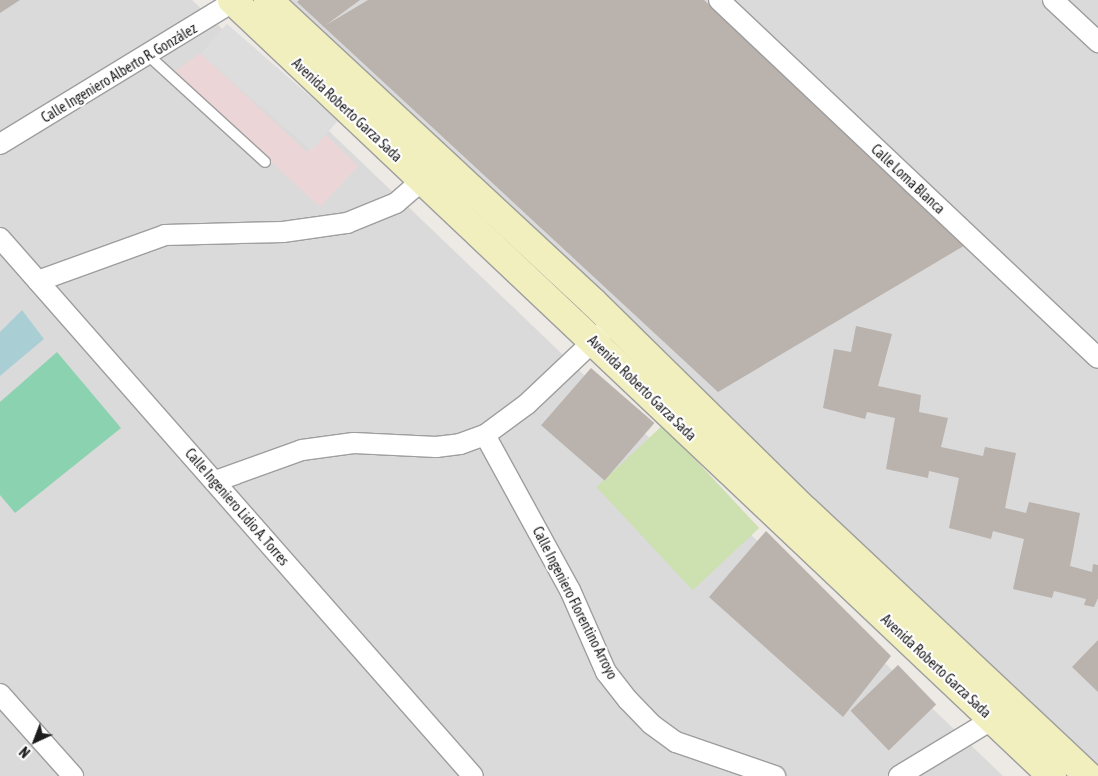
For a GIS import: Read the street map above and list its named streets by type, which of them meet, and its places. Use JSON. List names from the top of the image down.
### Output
{
  "streets": {
    "street": [
      "Calle Ingeniero Alberto R. González",
      "Avenida Roberto Garza Sada",
      "Calle Loma Blanca",
      "Calle Ingeniero Lidio A. Torres",
      "Calle Ingeniero Florentino Arroyo"
    ]
  },
  "crossings": [
    ["Calle Ingeniero Alberto R. González", "Avenida Roberto Garza Sada"]
  ],
  "north": "bottom left"
}
